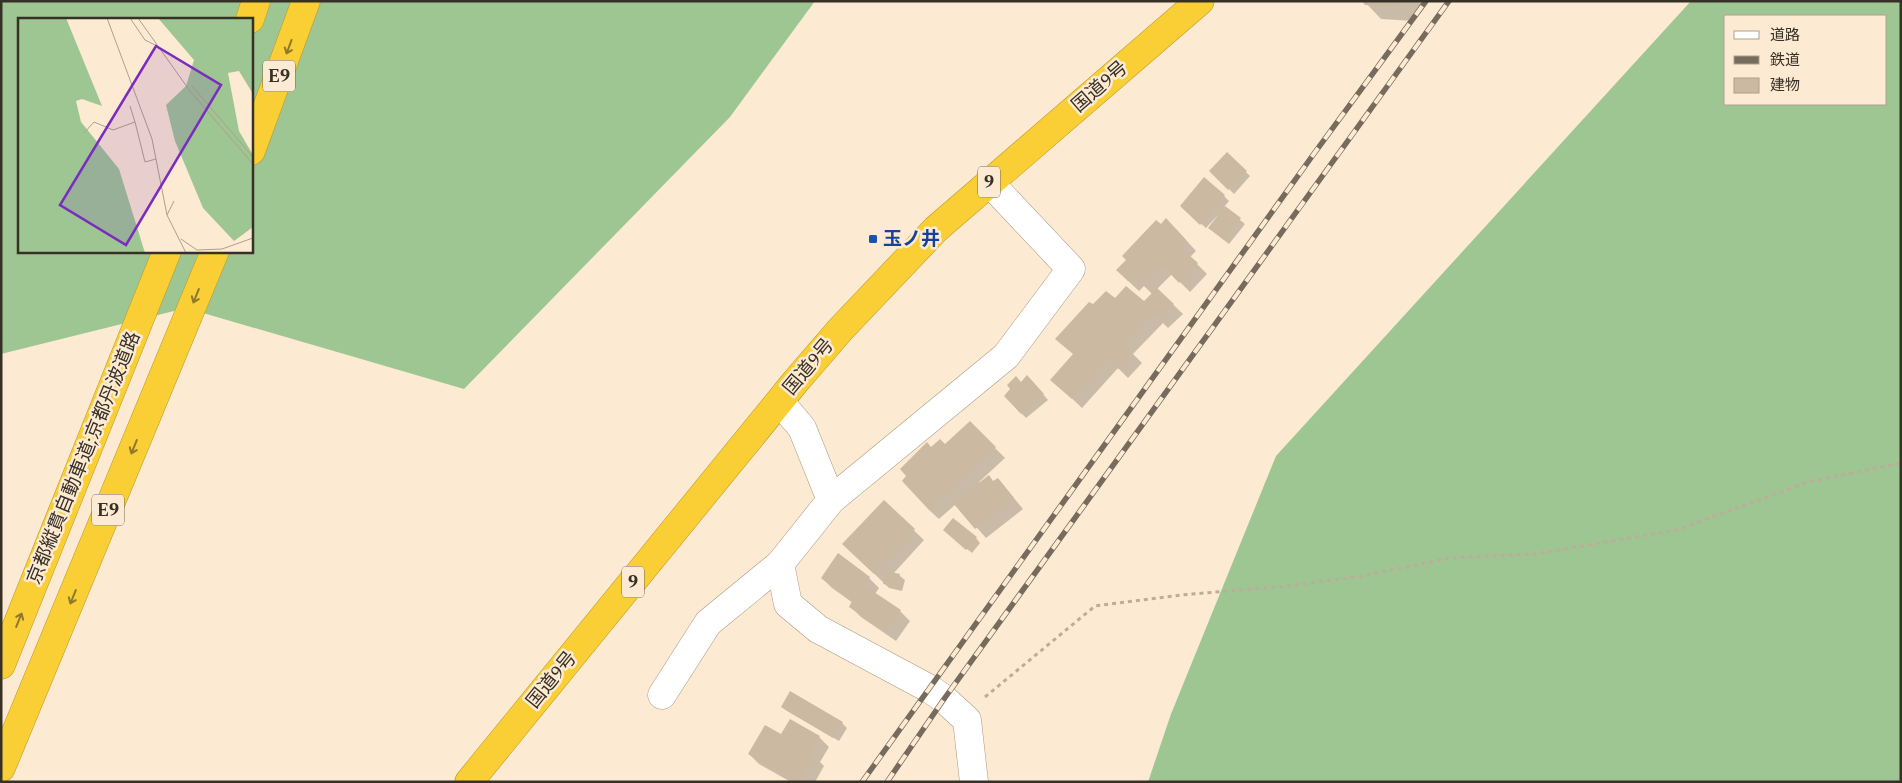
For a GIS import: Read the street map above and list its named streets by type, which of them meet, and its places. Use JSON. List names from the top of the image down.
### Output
{
  "streets": {
    "highway": [
      "E9",
      "国道9号",
      "9",
      "京都縦貫自動車道;京都丹波道路"
    ]
  },
  "places": {
    "transit": ["玉ノ井"]
  },
  "legend": ["道路", "鉄道", "建物"]
}
